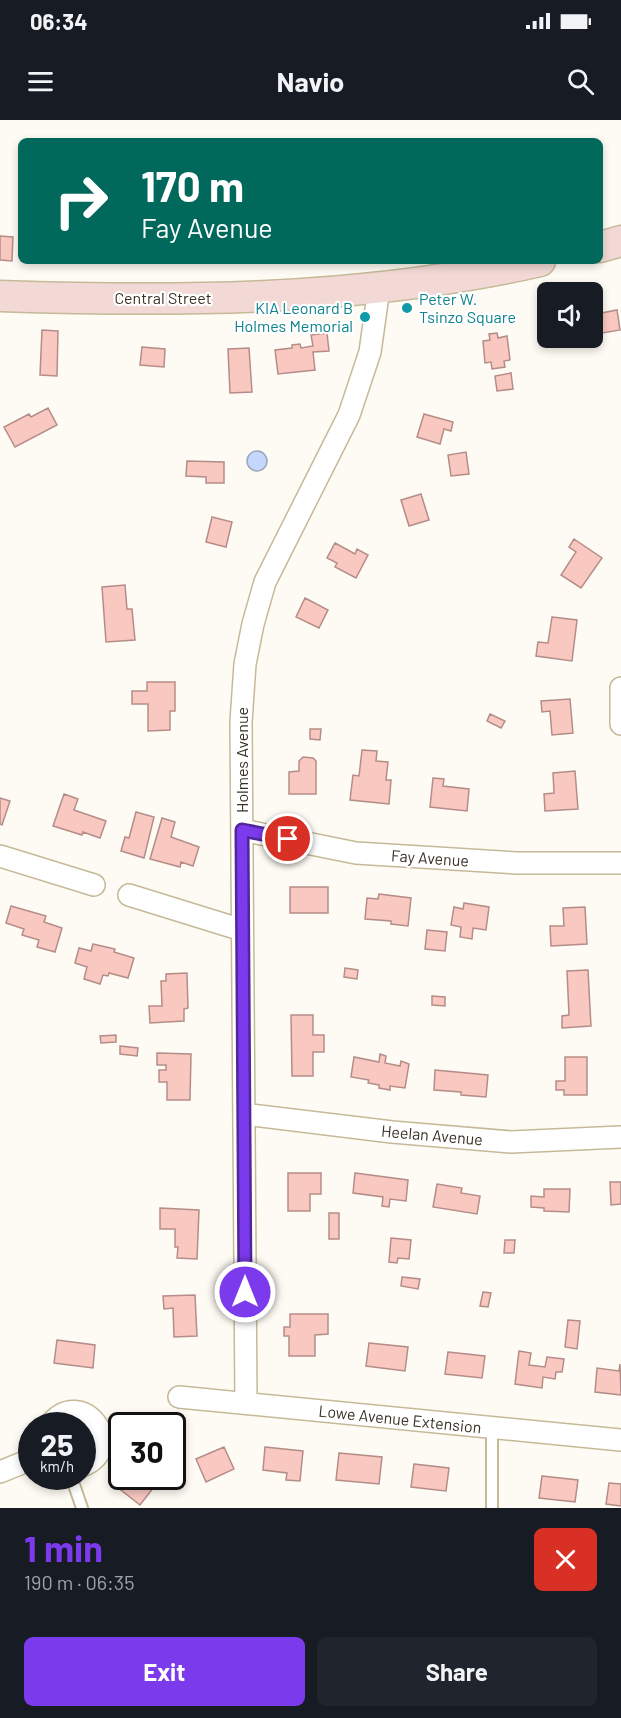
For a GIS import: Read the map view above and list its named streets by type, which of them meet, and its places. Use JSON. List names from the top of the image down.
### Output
{
  "streets": {
    "main road": ["Central Street"],
    "street": [
      "Holmes Avenue",
      "Fay Avenue",
      "Heelan Avenue",
      "Lowe Avenue Extension"
    ]
  },
  "crossings": [
    ["Central Street", "Holmes Avenue"],
    ["Holmes Avenue", "Fay Avenue"],
    ["Holmes Avenue", "Heelan Avenue"],
    ["Holmes Avenue", "Lowe Avenue Extension"]
  ],
  "places": ["Peter W. Tsinzo Square", "KIA Leonard B Holmes Memorial"],
  "page": {
    "status": "06:34",
    "header": "Navio",
    "turn": ["170 m", "Fay Avenue"],
    "speed": "25 km/h",
    "limit": "30",
    "heading": ["1 min", "190 m · 06:35"],
    "buttons": ["Exit", "Share"]
  }
}
